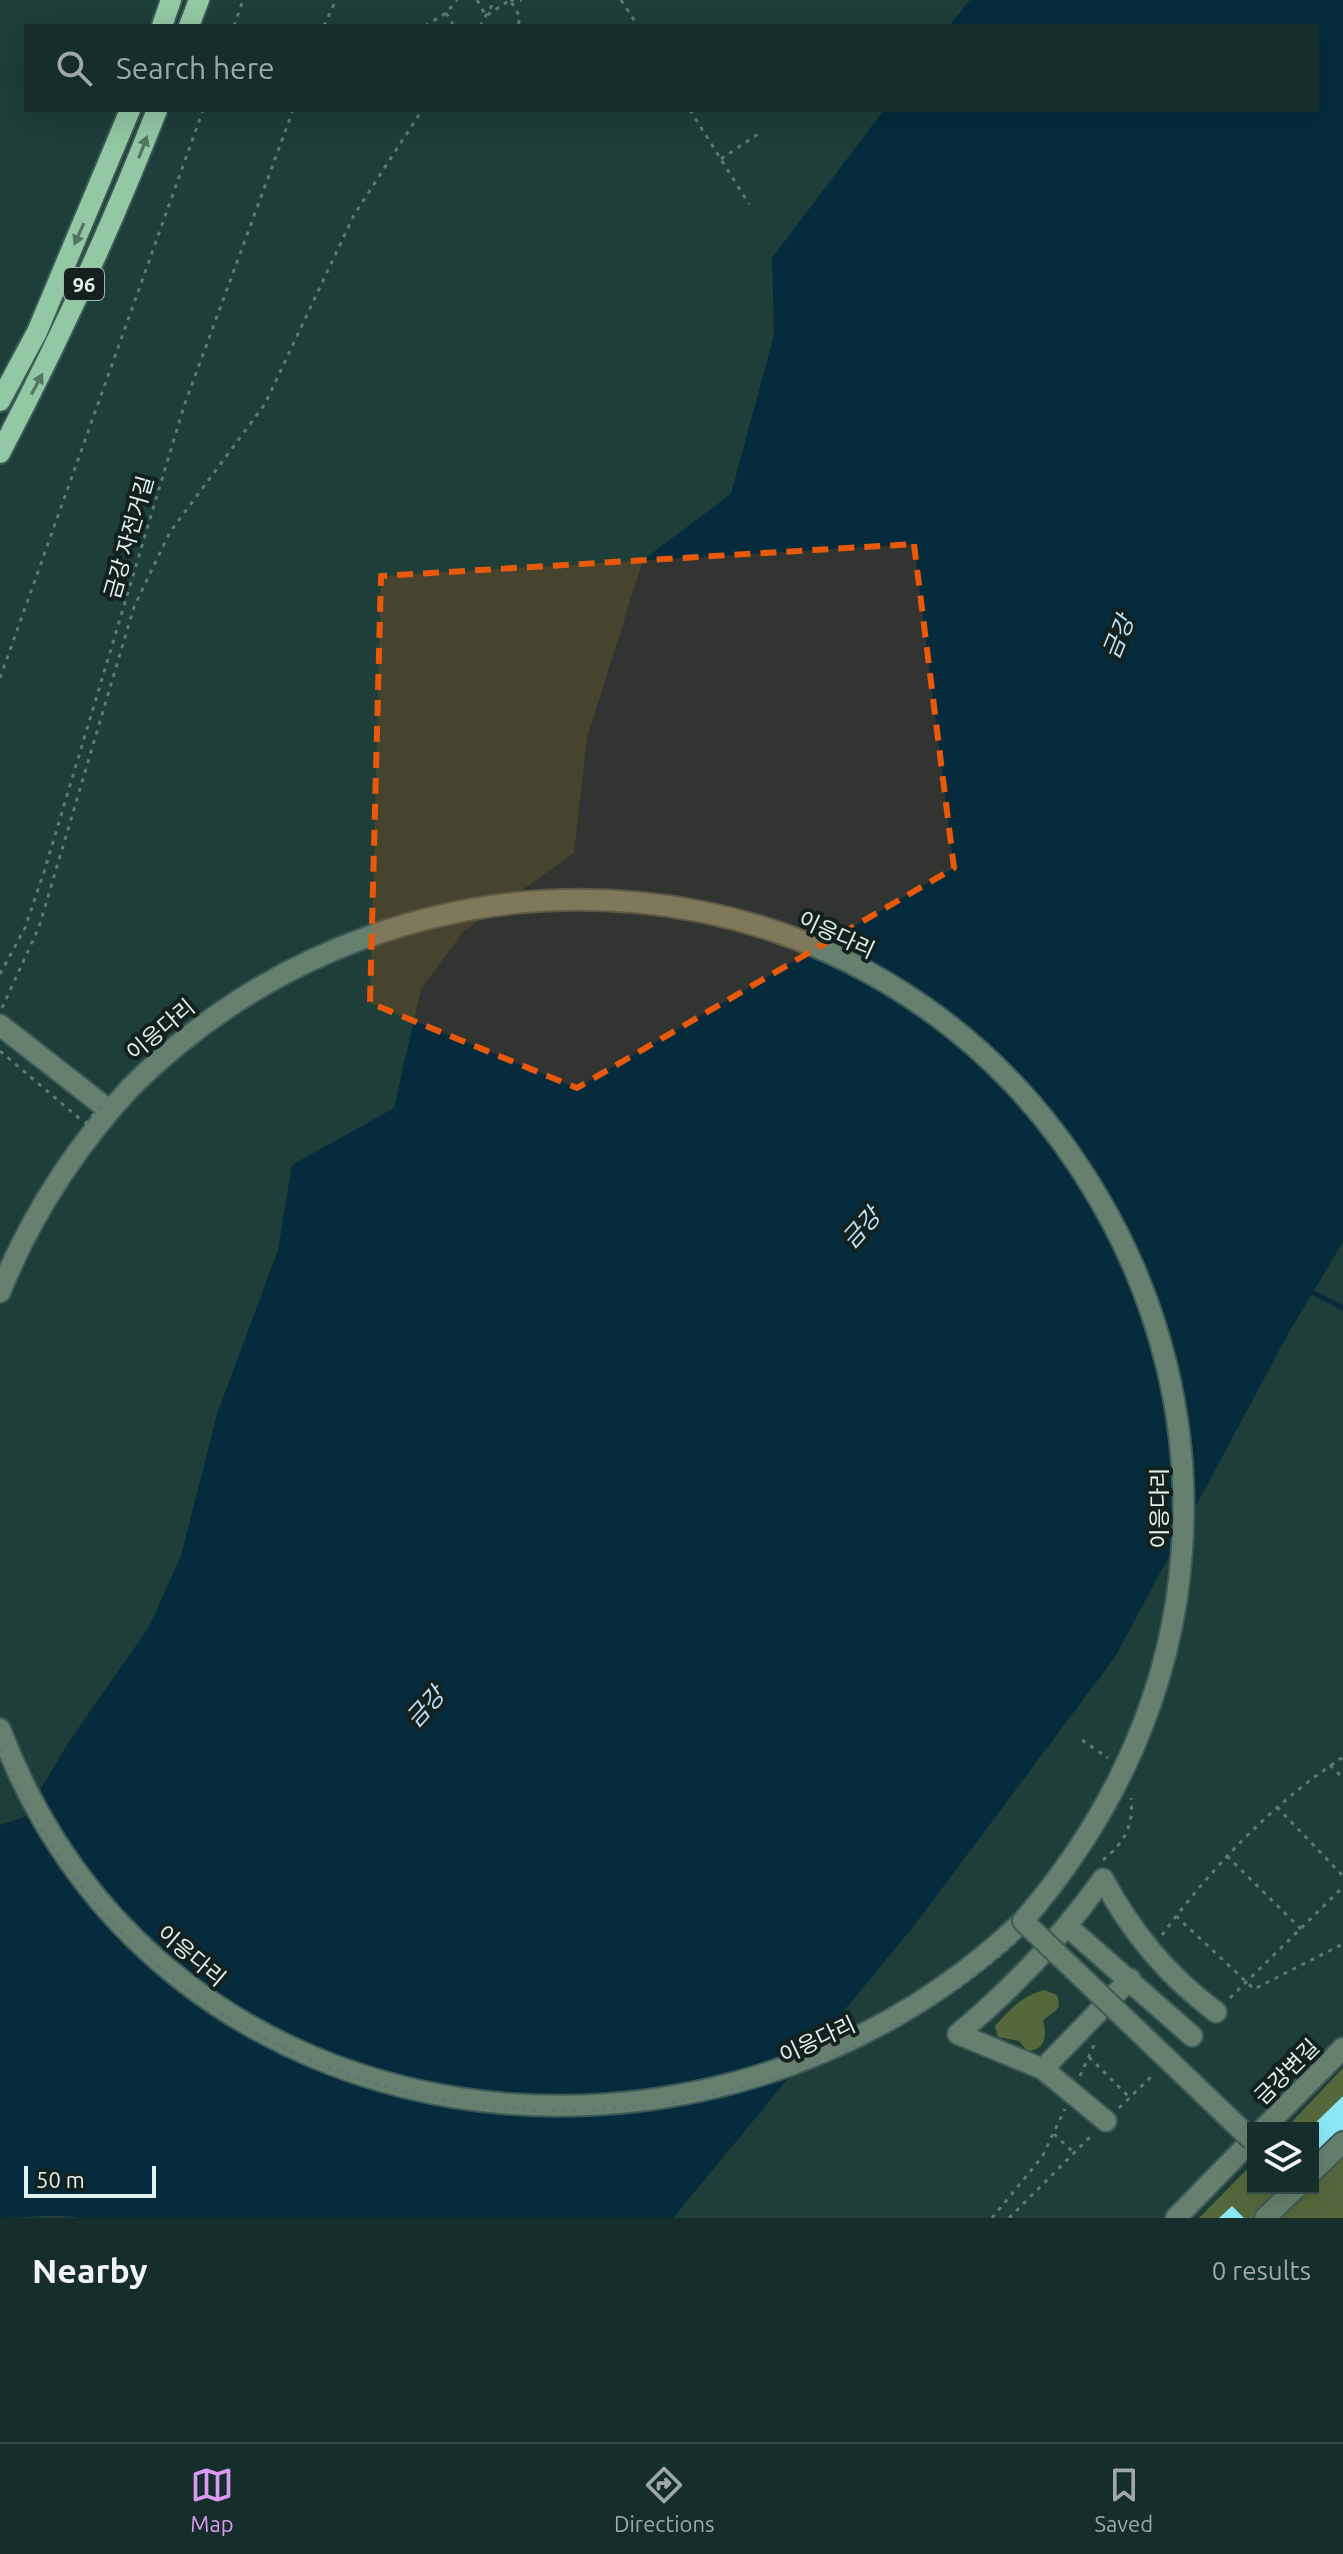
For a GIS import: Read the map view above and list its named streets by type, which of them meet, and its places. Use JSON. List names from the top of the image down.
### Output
{
  "streets": {
    "main road": ["96"],
    "street": ["이응다리", "금강변길"],
    "path": ["금강 자전거길"]
  },
  "water": ["금강"],
  "scale_bar": "50 m",
  "page": {
    "search": "Search here",
    "scale": "50 m",
    "heading": ["Nearby", "0 results"],
    "nav": ["Map", "Directions", "Saved"]
  }
}
